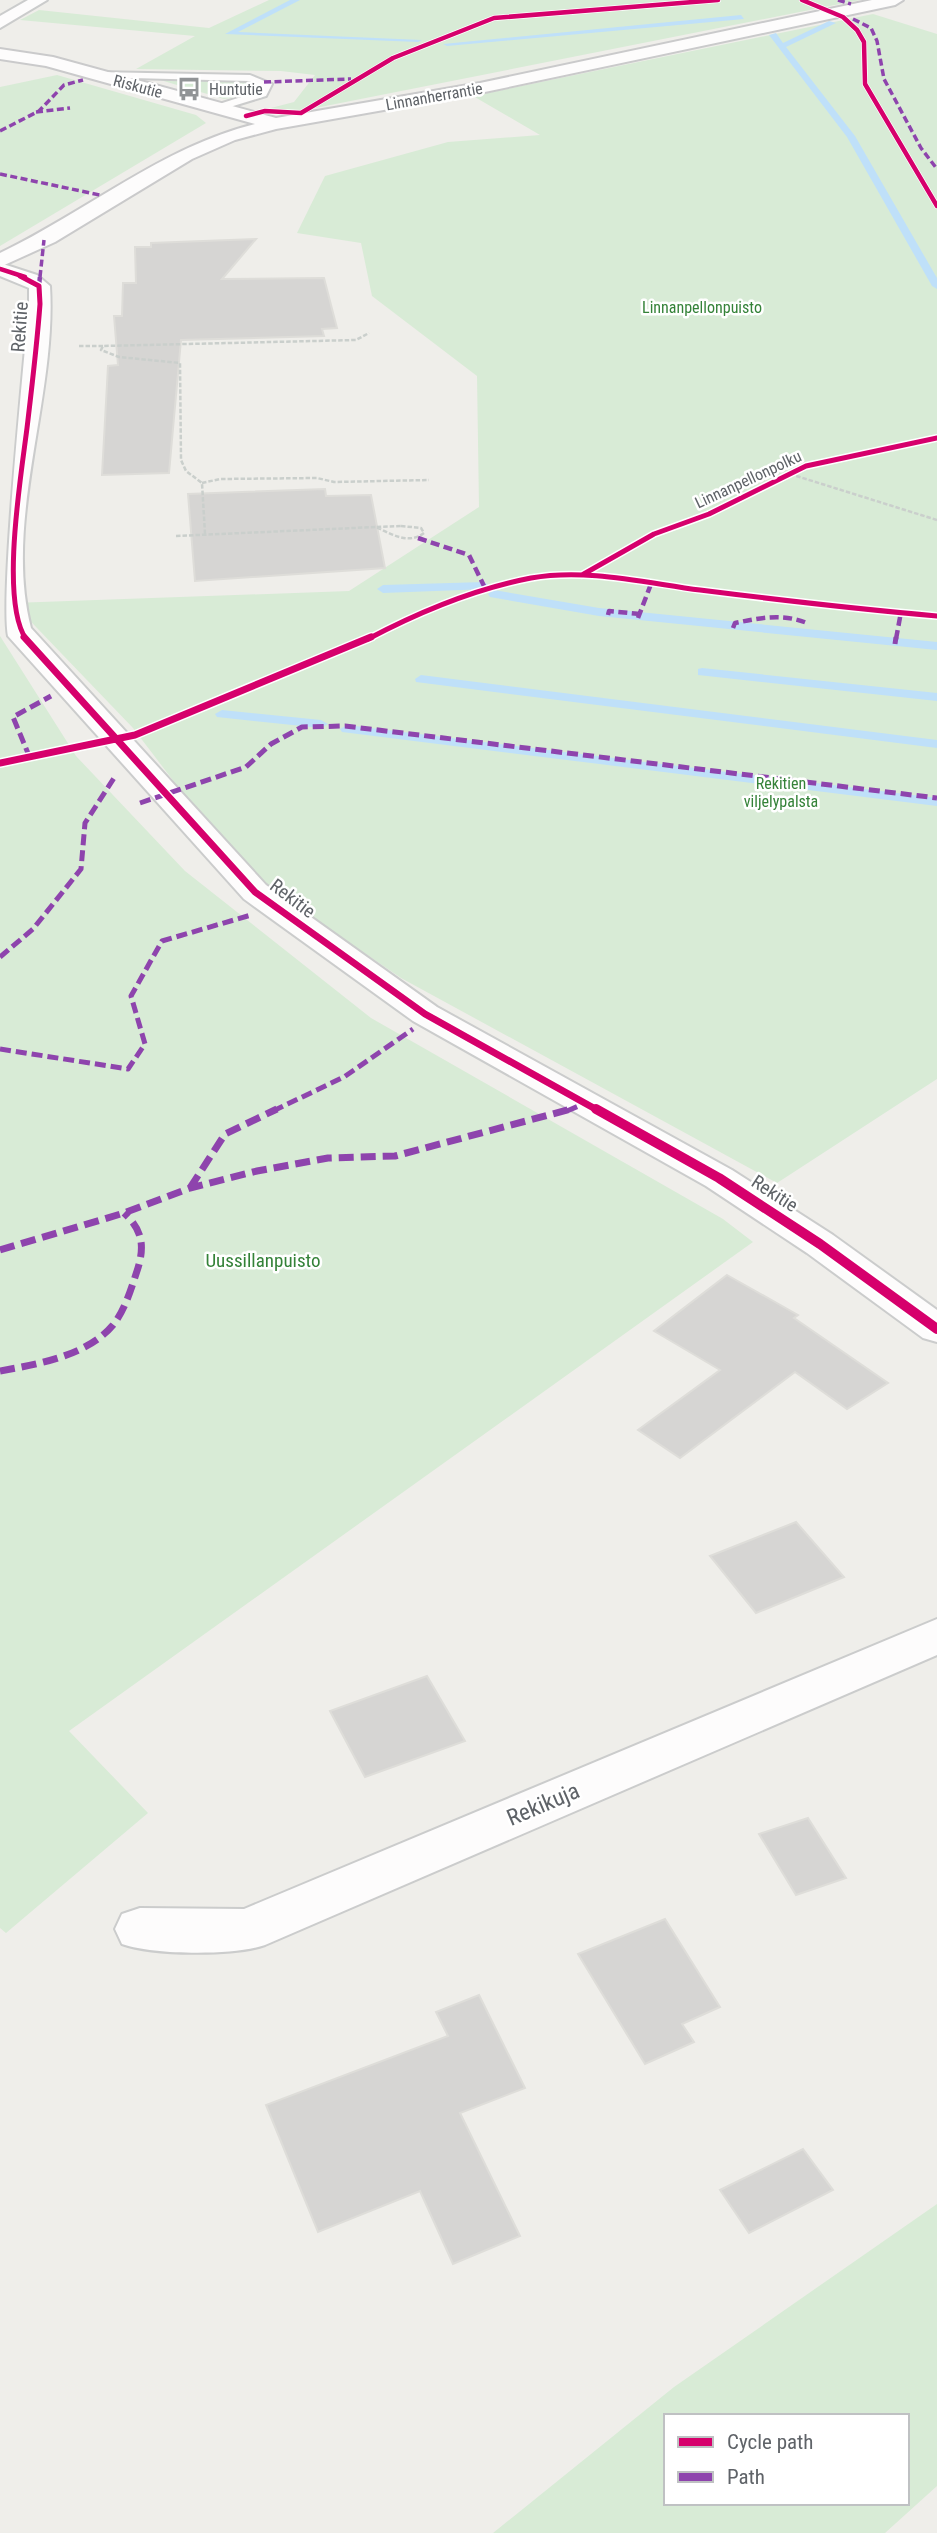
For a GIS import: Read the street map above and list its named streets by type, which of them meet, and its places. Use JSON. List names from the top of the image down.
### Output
{
  "streets": {
    "street": [
      "Riskutie",
      "Linnanherrantie",
      "Rekitie",
      "Rekikuja"
    ],
    "cycle path": ["Linnanpellonpolku"]
  },
  "crossings": [
    ["Riskutie", "Linnanherrantie"]
  ],
  "parks": ["Linnanpellonpuisto", "Rekitien viljelypalsta", "Uussillanpuisto"],
  "places": {
    "bus stop": ["Huntutie"]
  },
  "legend": ["Cycle path", "Path"]
}
